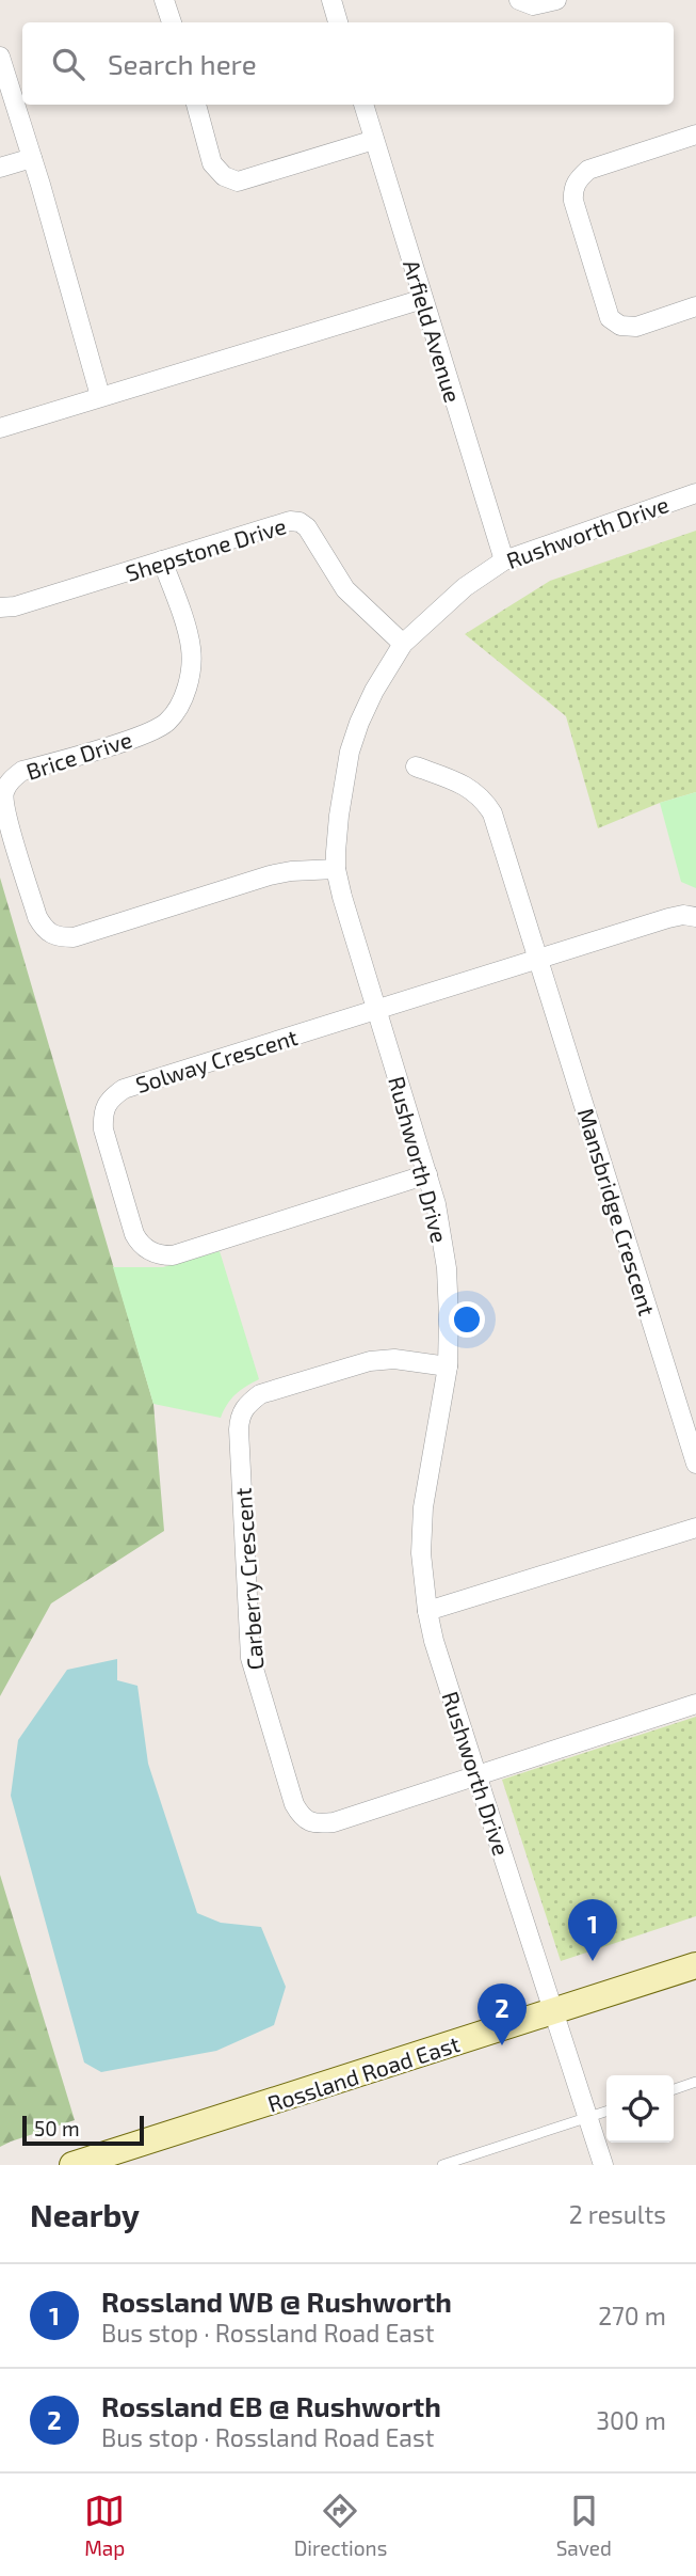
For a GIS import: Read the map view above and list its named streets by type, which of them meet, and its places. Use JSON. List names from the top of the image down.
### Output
{
  "streets": {
    "main road": ["Rossland Road East"],
    "street": [
      "Arfield Avenue",
      "Rushworth Drive",
      "Shepstone Drive",
      "Brice Drive",
      "Solway Crescent",
      "Mansbridge Crescent",
      "Carberry Crescent"
    ]
  },
  "crossings": [
    ["Arfield Avenue", "Rushworth Drive"],
    ["Rushworth Drive", "Shepstone Drive"],
    ["Rushworth Drive", "Brice Drive"],
    ["Rushworth Drive", "Solway Crescent"],
    ["Rushworth Drive", "Carberry Crescent"],
    ["Rushworth Drive", "Rossland Road East"],
    ["Shepstone Drive", "Brice Drive"]
  ],
  "scale_bar": "50 m",
  "page": {
    "search": "Search here",
    "pins": ["1", "2"],
    "scale": "50 m",
    "heading": ["Nearby", "2 results"],
    "list": [
      {
        "mark": "1",
        "name": "Rossland WB @ Rushworth",
        "note": "Bus stop · Rossland Road East",
        "value": "270 m"
      },
      {
        "mark": "2",
        "name": "Rossland EB @ Rushworth",
        "note": "Bus stop · Rossland Road East",
        "value": "300 m"
      }
    ],
    "nav": ["Map", "Directions", "Saved"]
  }
}
